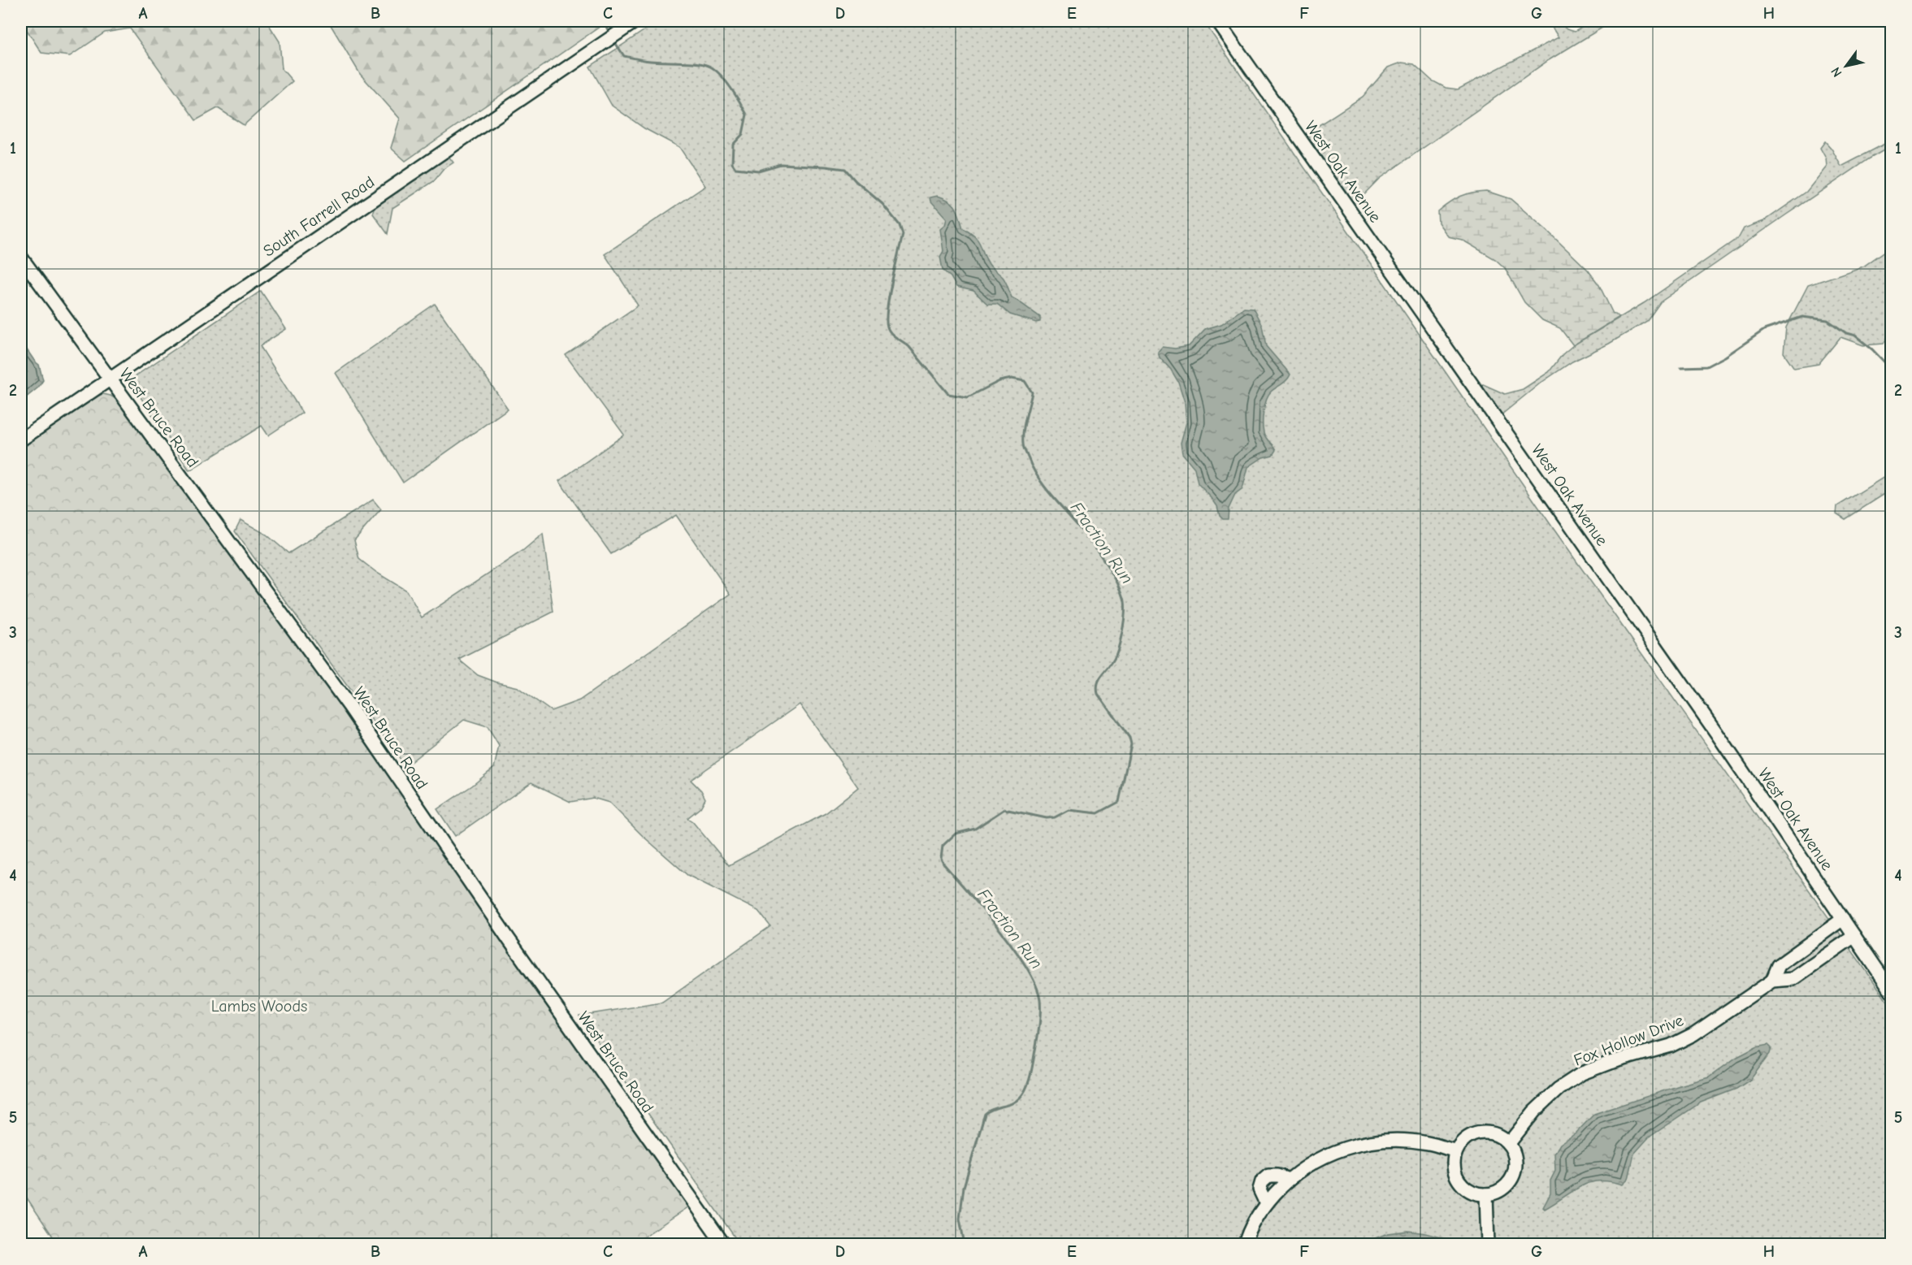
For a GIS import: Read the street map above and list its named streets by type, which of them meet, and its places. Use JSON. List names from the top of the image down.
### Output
{
  "streets": {
    "street": [
      "West Oak Avenue",
      "South Farrell Road",
      "West Bruce Road",
      "Fox Hollow Drive"
    ]
  },
  "crossings": [
    ["West Oak Avenue", "Fox Hollow Drive"],
    ["South Farrell Road", "West Bruce Road"]
  ],
  "water": ["Fraction Run"],
  "parks": ["Lambs Woods"],
  "north": "bottom left",
  "grid": {
    "columns": [
      "A",
      "B",
      "C",
      "D",
      "E",
      "F",
      "G",
      "H"
    ],
    "rows": [
      "1",
      "2",
      "3",
      "4",
      "5"
    ]
  }
}
